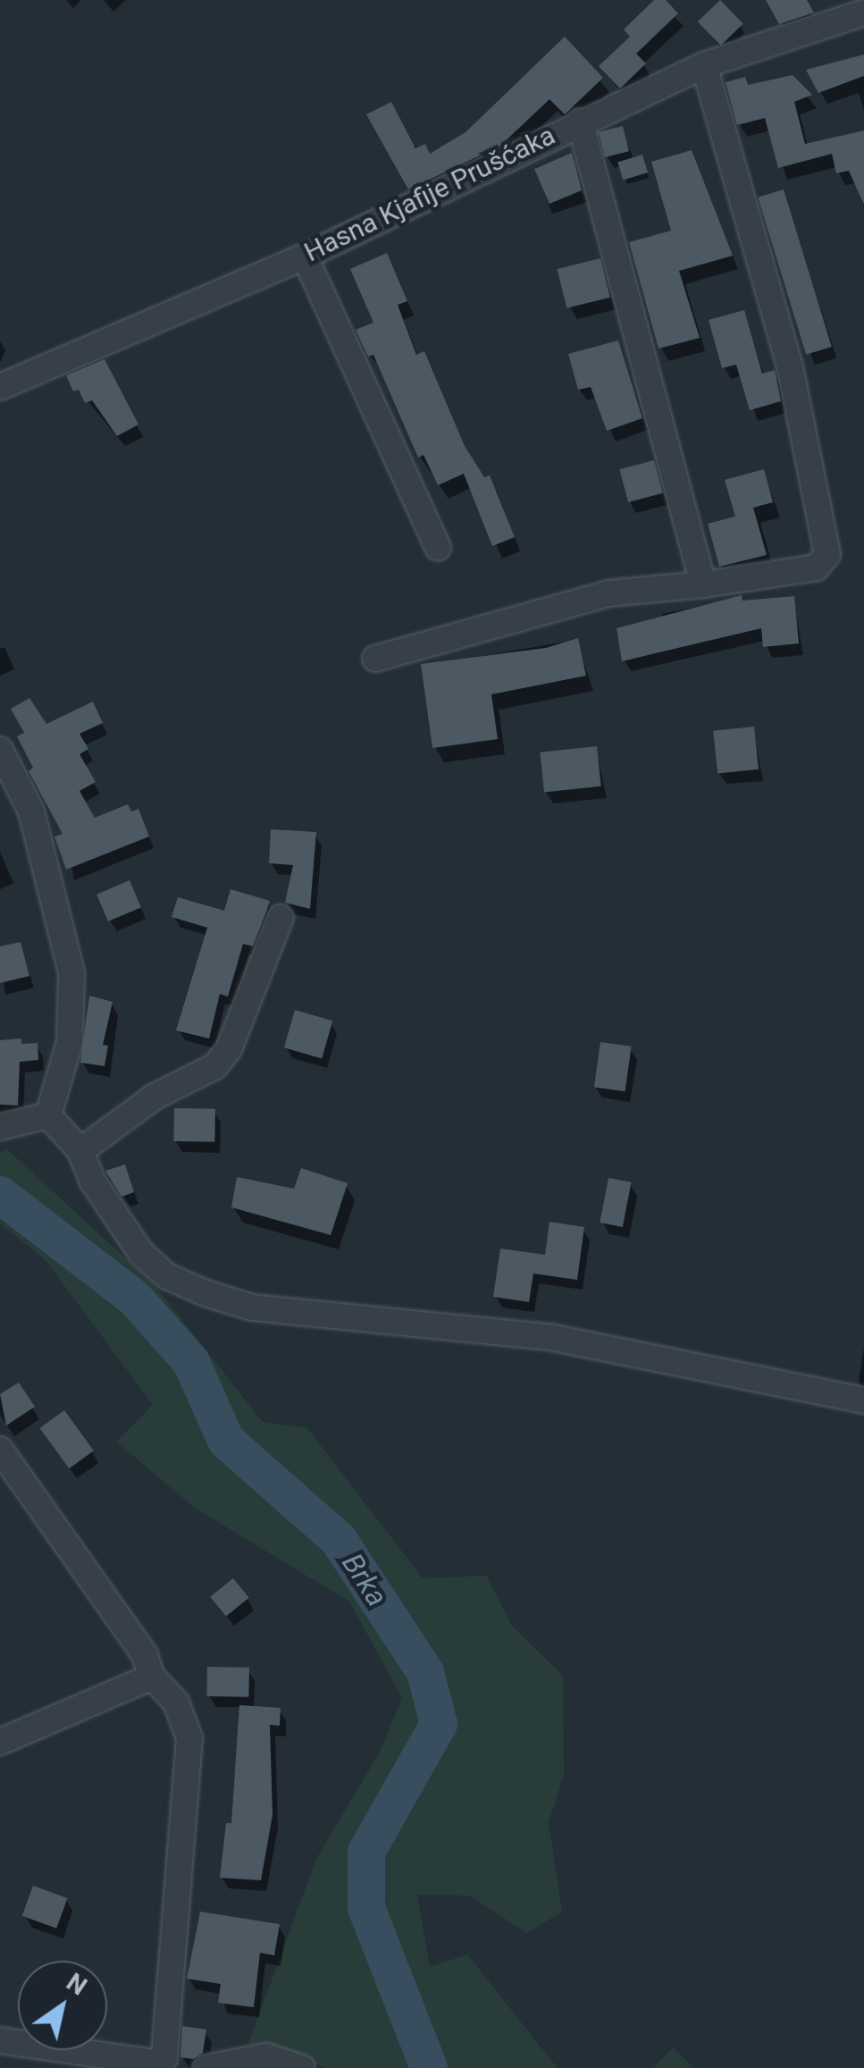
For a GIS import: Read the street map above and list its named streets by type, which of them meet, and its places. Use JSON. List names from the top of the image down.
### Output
{
  "streets": {
    "street": ["Hasna Kjafije Prušćaka"]
  },
  "water": ["Brka"],
  "north": "top right"
}
